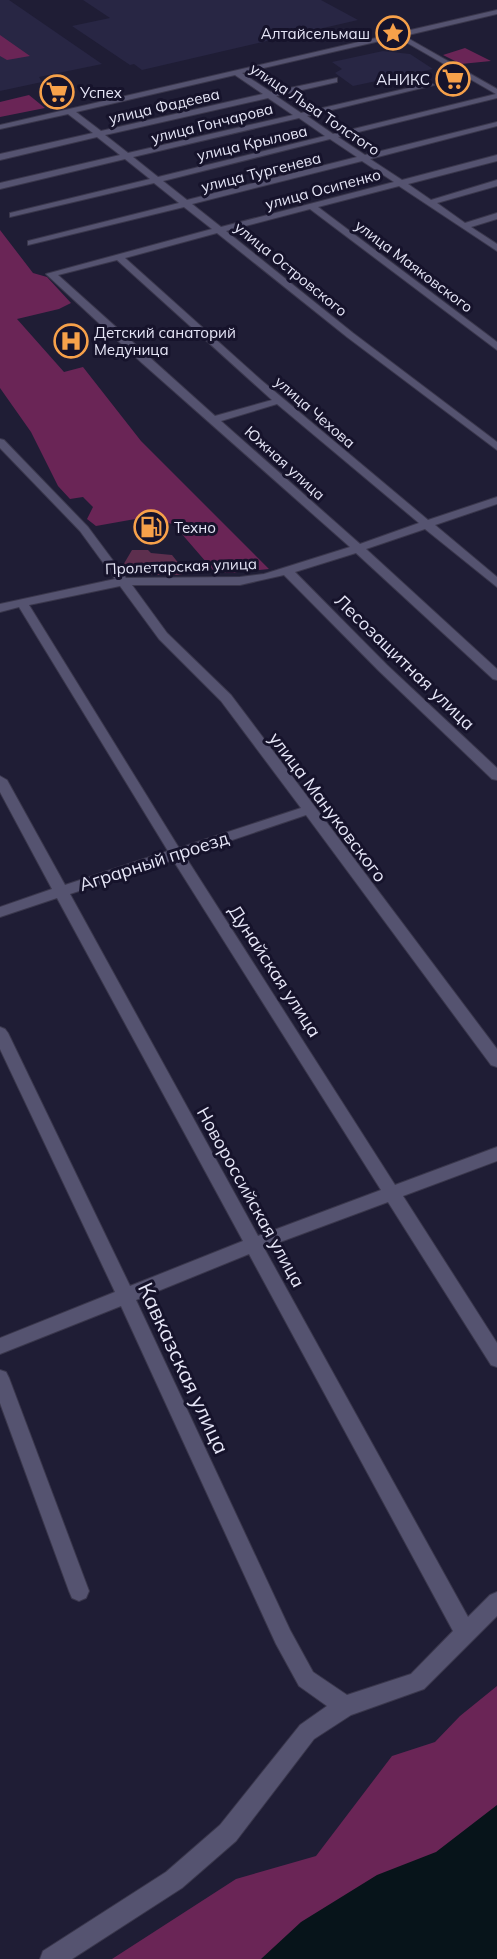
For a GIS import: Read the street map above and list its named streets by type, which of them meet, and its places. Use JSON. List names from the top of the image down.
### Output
{
  "streets": {
    "street": [
      "улица Фадеева",
      "улица Льва Толстого",
      "улица Гончарова",
      "улица Крылова",
      "улица Тургенева",
      "улица Осипенко",
      "улица Маяковского",
      "улица Островского",
      "улица Чехова",
      "Южная улица",
      "Пролетарская улица",
      "Лесозащитная улица",
      "улица Мануковского",
      "Аграрный проезд",
      "Дунайская улица",
      "Новороссийская улица",
      "Кавказская улица"
    ]
  },
  "crossings": [
    ["улица Фадеева", "улица Льва Толстого"],
    ["улица Фадеева", "улица Островского"],
    ["улица Льва Толстого", "улица Гончарова"],
    ["улица Льва Толстого", "улица Крылова"],
    ["улица Льва Толстого", "улица Тургенева"],
    ["улица Льва Толстого", "улица Осипенко"],
    ["улица Гончарова", "улица Островского"],
    ["улица Крылова", "улица Островского"],
    ["улица Тургенева", "улица Островского"],
    ["улица Осипенко", "улица Маяковского"],
    ["улица Осипенко", "улица Островского"],
    ["улица Осипенко", "улица Чехова"],
    ["улица Осипенко", "Южная улица"],
    ["улица Чехова", "Пролетарская улица"],
    ["Южная улица", "Пролетарская улица"],
    ["Пролетарская улица", "Лесозащитная улица"],
    ["Пролетарская улица", "улица Мануковского"],
    ["Пролетарская улица", "Дунайская улица"],
    ["улица Мануковского", "Аграрный проезд"],
    ["Аграрный проезд", "Дунайская улица"],
    ["Аграрный проезд", "Новороссийская улица"]
  ],
  "places": {
    "place": ["Алтайсельмаш"],
    "supermarket": ["АНИКС", "Успех"],
    "hospital": ["Детский санаторий Медуница"],
    "fuel station": ["Техно"]
  }
}
